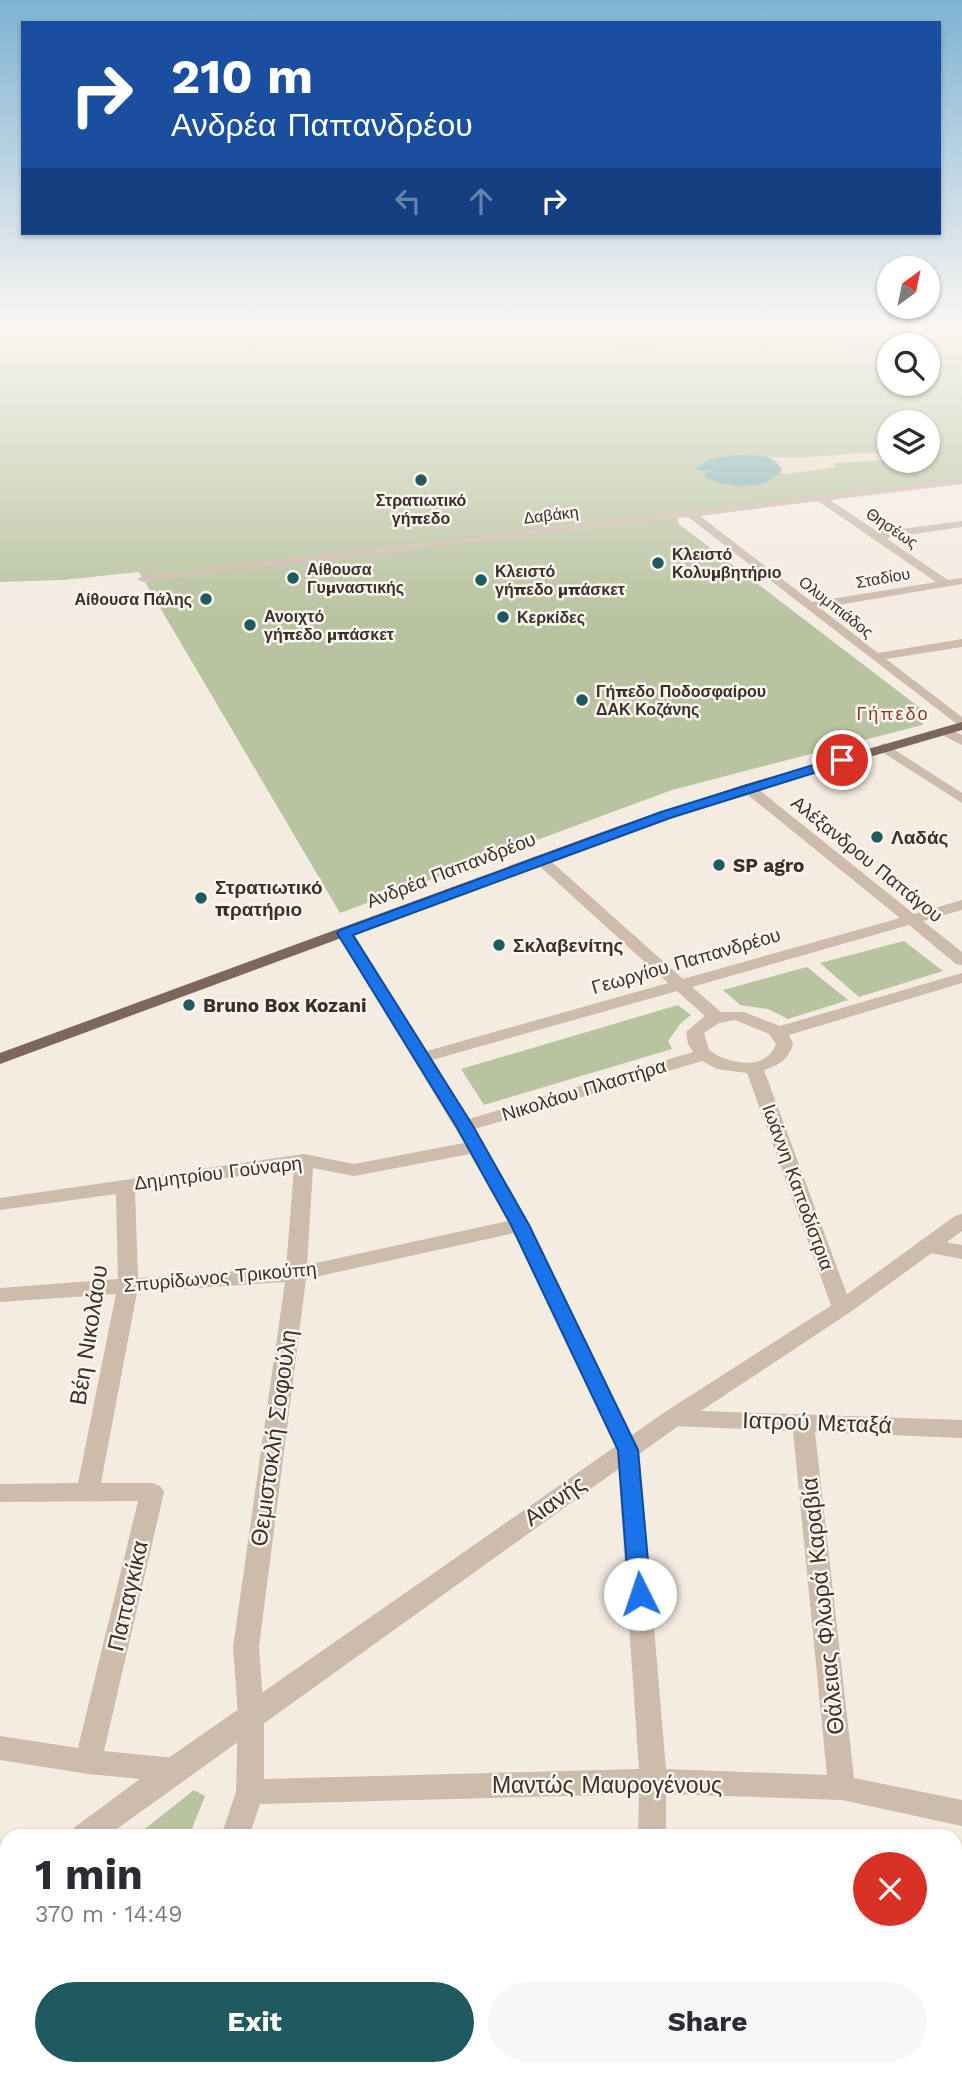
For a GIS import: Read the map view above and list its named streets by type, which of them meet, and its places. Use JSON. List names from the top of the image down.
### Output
{
  "streets": {
    "main road": ["Ανδρέα Παπανδρέου"],
    "street": [
      "Δαβάκη",
      "Θησέως",
      "Σταδίου",
      "Ολυμπιάδος",
      "Αλέξανδρου Παπάγου",
      "Γεωργίου Παπανδρέου",
      "Νικολάου Πλαστήρα",
      "Δημητρίου Γούναρη",
      "Ιωάννη Καποδίστρια",
      "Σπυρίδωνος Τρικούπη",
      "Βέη Νικολάου",
      "Ιατρού Μεταξά",
      "Θεμιστοκλή Σοφούλη",
      "Αιανής",
      "Παπαγκίκα",
      "Θάλειας Φλωρά Καραβία",
      "Μαντώς Μαυρογένους"
    ]
  },
  "crossings": [
    ["Δαβάκη", "Θησέως"],
    ["Δαβάκη", "Ολυμπιάδος"],
    ["Θησέως", "Σταδίου"],
    ["Σταδίου", "Ολυμπιάδος"],
    ["Ολυμπιάδος", "Ανδρέα Παπανδρέου"],
    ["Αλέξανδρου Παπάγου", "Ανδρέα Παπανδρέου"],
    ["Αλέξανδρου Παπάγου", "Γεωργίου Παπανδρέου"],
    ["Νικολάου Πλαστήρα", "Ιωάννη Καποδίστρια"],
    ["Δημητρίου Γούναρη", "Βέη Νικολάου"],
    ["Δημητρίου Γούναρη", "Θεμιστοκλή Σοφούλη"],
    ["Ιωάννη Καποδίστρια", "Αιανής"],
    ["Σπυρίδωνος Τρικούπη", "Βέη Νικολάου"],
    ["Σπυρίδωνος Τρικούπη", "Θεμιστοκλή Σοφούλη"],
    ["Βέη Νικολάου", "Παπαγκίκα"],
    ["Ιατρού Μεταξά", "Αιανής"],
    ["Ιατρού Μεταξά", "Θάλειας Φλωρά Καραβία"],
    ["Θεμιστοκλή Σοφούλη", "Αιανής"],
    ["Θάλειας Φλωρά Καραβία", "Μαντώς Μαυρογένους"]
  ],
  "districts": ["Γήπεδο"],
  "places": [
    "Στρατιωτικό γήπεδο",
    "Κλειστό Κολυμβητήριο",
    "Αίθουσα Γυμναστικής",
    "Κλειστό γήπεδο μπάσκετ",
    "Αίθουσα Πάλης",
    "Κερκίδες",
    "Ανοιχτό γήπεδο μπάσκετ",
    "Γήπεδο Ποδοσφαίρου ΔΑΚ Κοζάνης",
    "Λαδάς",
    "SP agro",
    "Στρατιωτικό πρατήριο",
    "Σκλαβενίτης",
    "Bruno Box Kozani"
  ],
  "north": "top right",
  "page": {
    "turn": ["210 m", "Ανδρέα Παπανδρέου"],
    "heading": ["1 min", "370 m · 14:49"],
    "buttons": ["Exit", "Share"]
  }
}
